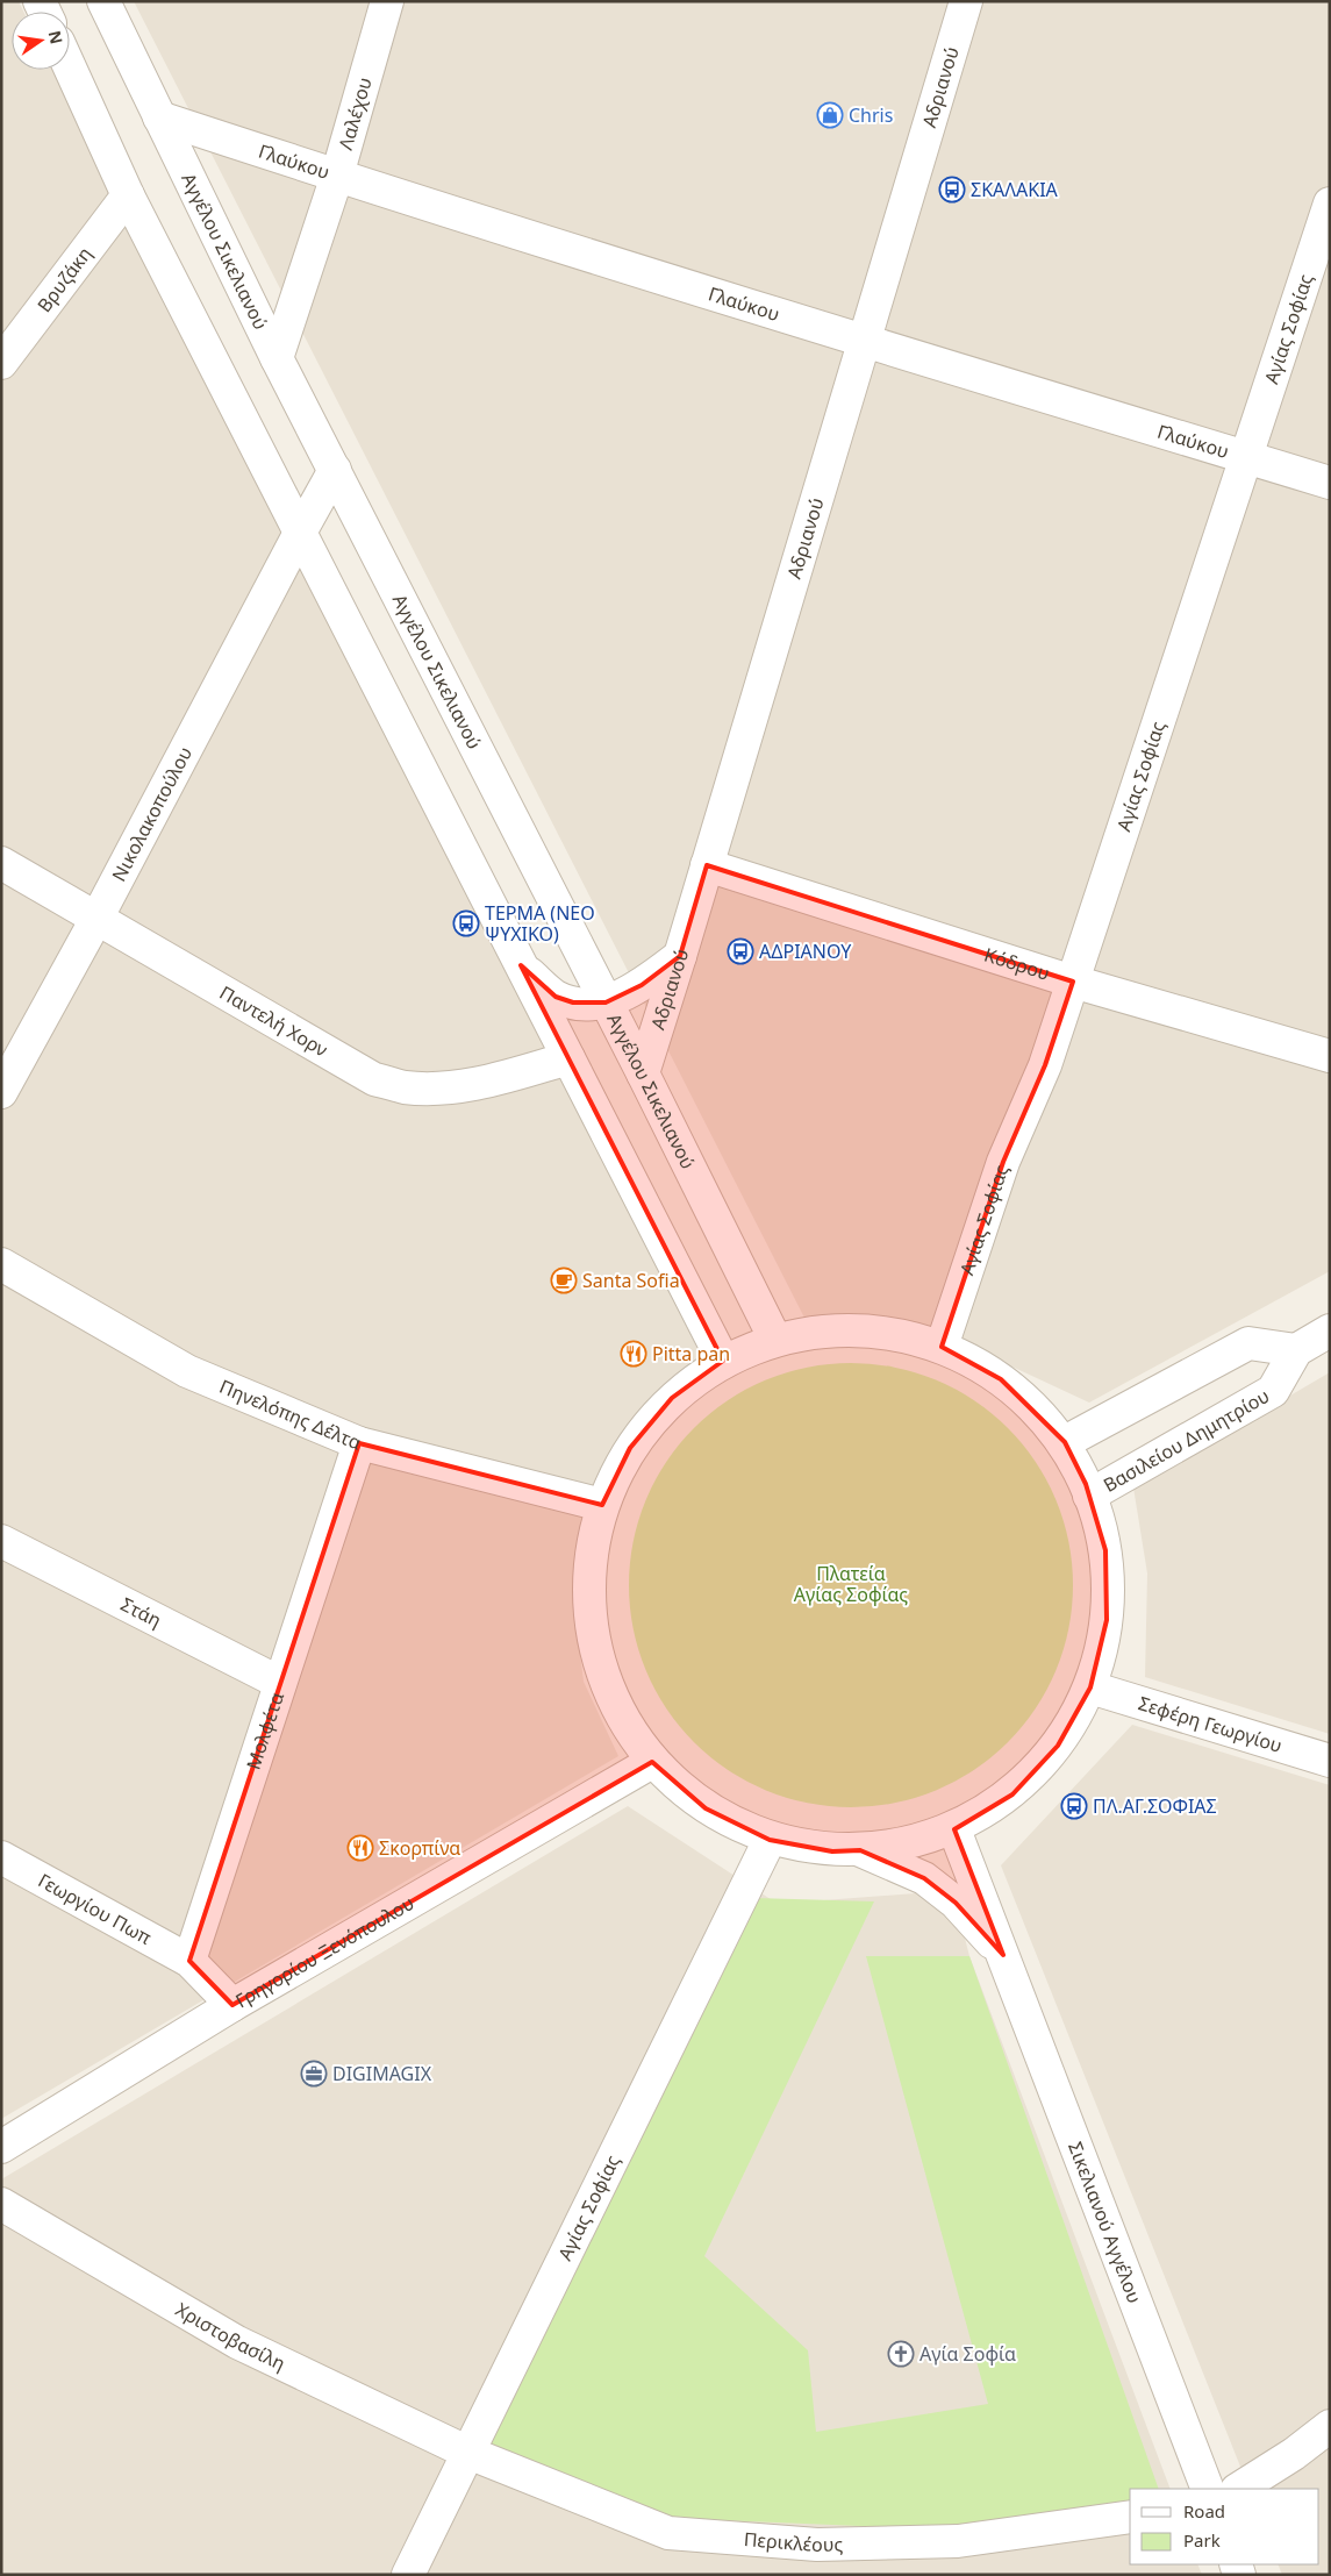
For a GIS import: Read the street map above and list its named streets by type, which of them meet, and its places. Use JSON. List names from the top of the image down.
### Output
{
  "streets": {
    "street": [
      "Αδριανού",
      "Λαλέχου",
      "Γλαύκου",
      "Αγγέλου Σικελιανού",
      "Βρυζάκη",
      "Αγίας Σοφίας",
      "Νικολακοπούλου",
      "Κόδρου",
      "Παντελή Χορν",
      "Πηνελόπης Δέλτα",
      "Βασιλείου Δημητρίου",
      "Στάη",
      "Σεφέρη Γεωργίου",
      "Μολφέτα",
      "Γεωργίου Πωπ",
      "Γρηγορίου Ξενόπουλου",
      "Σικελιανού Αγγέλου",
      "Χριστοβασίλη",
      "Περικλέους"
    ]
  },
  "crossings": [
    ["Αδριανού", "Γλαύκου"],
    ["Αδριανού", "Αγγέλου Σικελιανού"],
    ["Αδριανού", "Κόδρου"],
    ["Λαλέχου", "Γλαύκου"],
    ["Λαλέχου", "Αγγέλου Σικελιανού"],
    ["Γλαύκου", "Αγγέλου Σικελιανού"],
    ["Γλαύκου", "Αγίας Σοφίας"],
    ["Αγγέλου Σικελιανού", "Νικολακοπούλου"],
    ["Αγίας Σοφίας", "Κόδρου"],
    ["Αγίας Σοφίας", "Χριστοβασίλη"],
    ["Αγίας Σοφίας", "Περικλέους"],
    ["Νικολακοπούλου", "Παντελή Χορν"],
    ["Πηνελόπης Δέλτα", "Μολφέτα"],
    ["Στάη", "Μολφέτα"],
    ["Μολφέτα", "Γεωργίου Πωπ"],
    ["Χριστοβασίλη", "Περικλέους"]
  ],
  "parks": ["Πλατεία Αγίας Σοφίας"],
  "places": {
    "shop": ["Chris"],
    "bus stop": [
      "ΣΚΑΛΑΚΙΑ",
      "ΤΕΡΜΑ (ΝΕΟ ΨΥΧΙΚΟ)",
      "ΑΔΡΙΑΝΟΥ",
      "ΠΛ.ΑΓ.ΣΟΦΙΑΣ"
    ],
    "cafe": ["Santa Sofia"],
    "restaurant": ["Pitta pan", "Σκορπίνα"],
    "office": ["DIGIMAGIX"],
    "church": ["Αγία Σοφία"]
  },
  "legend": ["Road", "Park"],
  "north": "right"
}
